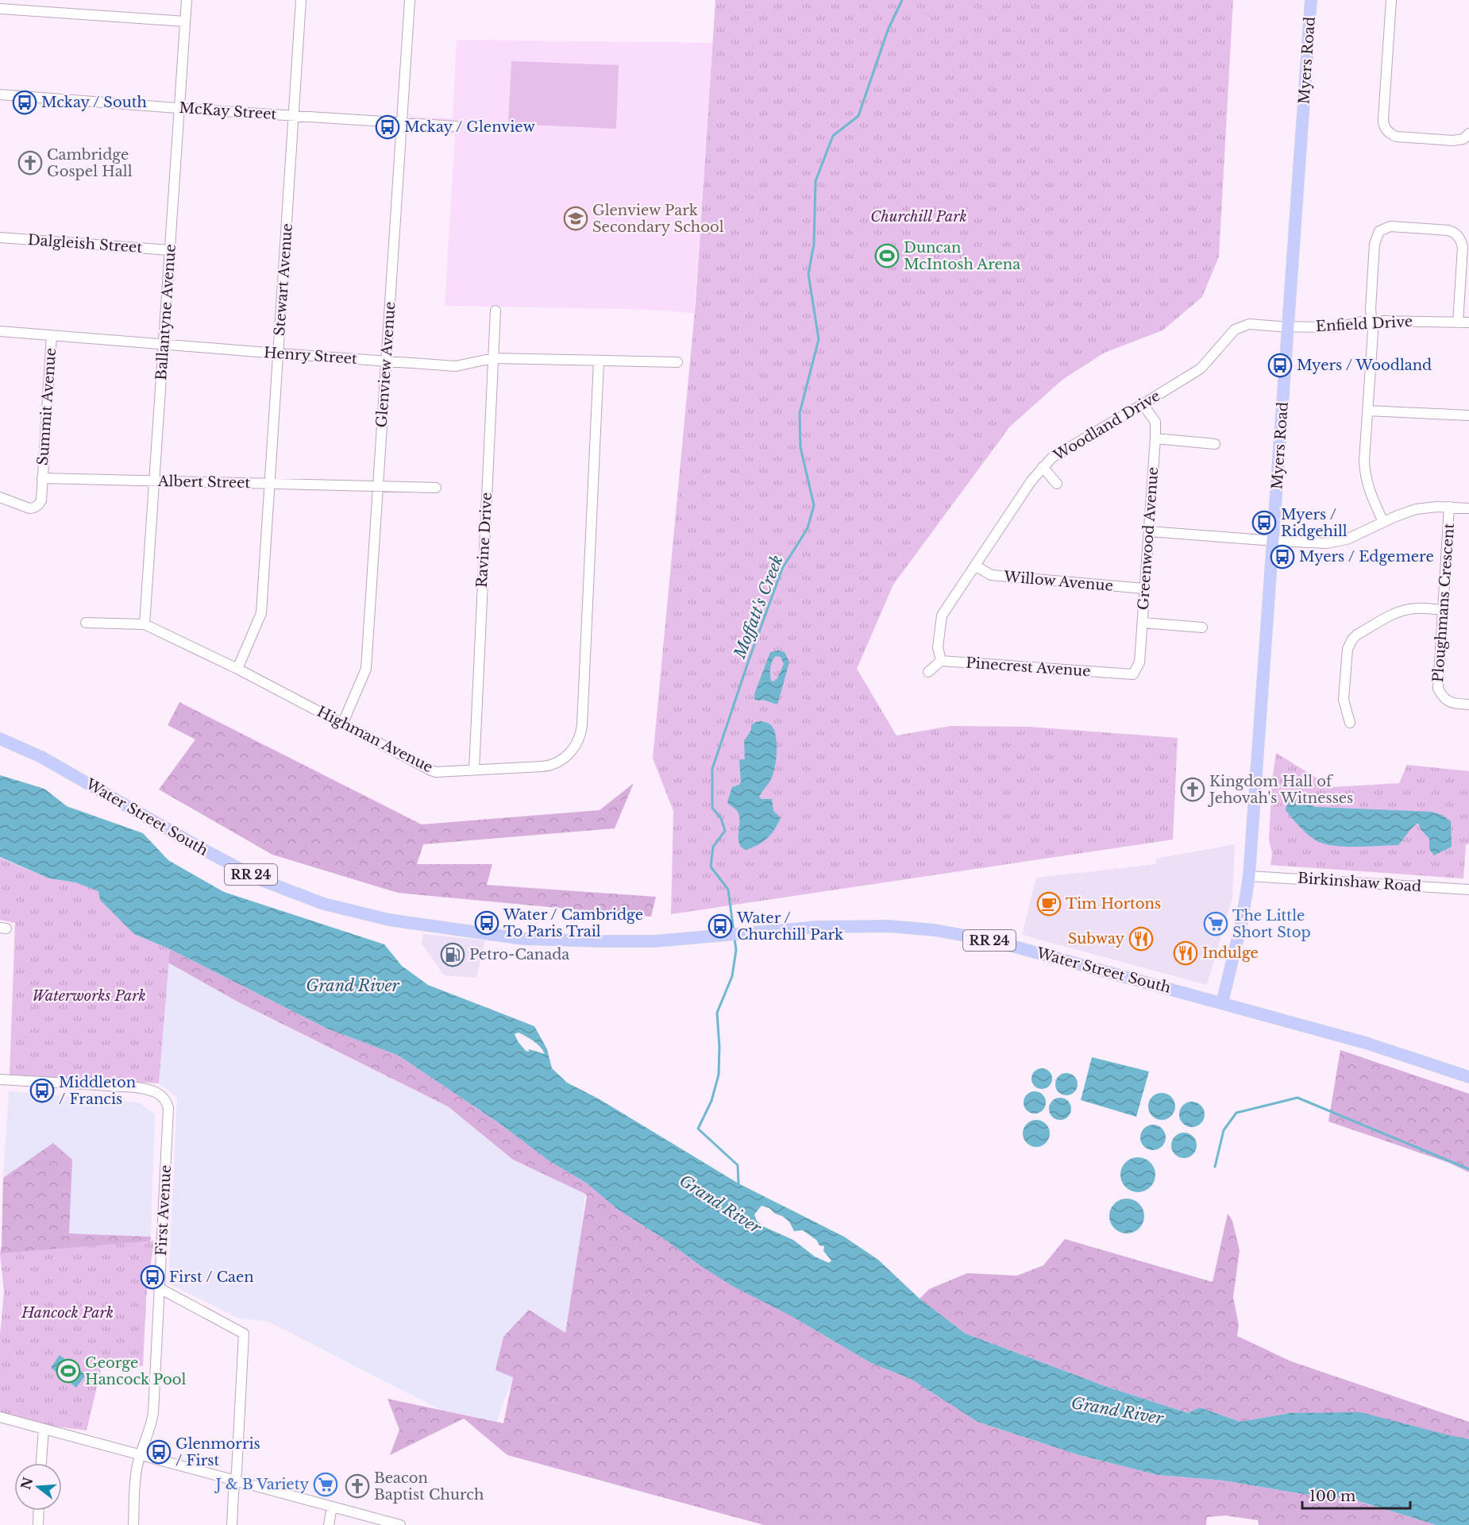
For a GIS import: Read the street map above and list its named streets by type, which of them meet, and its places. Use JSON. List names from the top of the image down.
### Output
{
  "streets": {
    "main road": ["Myers Road", "Water Street South", "RR 24"],
    "street": [
      "McKay Street",
      "Dalgleish Street",
      "Stewart Avenue",
      "Ballantyne Avenue",
      "Enfield Drive",
      "Henry Street",
      "Glenview Avenue",
      "Summit Avenue",
      "Woodland Drive",
      "Albert Street",
      "Greenwood Avenue",
      "Ravine Drive",
      "Willow Avenue",
      "Ploughmans Crescent",
      "Pinecrest Avenue",
      "Highman Avenue",
      "Birkinshaw Road",
      "First Avenue"
    ]
  },
  "crossings": [
    ["Myers Road", "Enfield Drive"],
    ["Myers Road", "Woodland Drive"],
    ["Myers Road", "Water Street South"],
    ["Myers Road", "Birkinshaw Road"],
    ["McKay Street", "Stewart Avenue"],
    ["McKay Street", "Ballantyne Avenue"],
    ["McKay Street", "Glenview Avenue"],
    ["Dalgleish Street", "Ballantyne Avenue"],
    ["Stewart Avenue", "Henry Street"],
    ["Stewart Avenue", "Albert Street"],
    ["Stewart Avenue", "Highman Avenue"],
    ["Ballantyne Avenue", "Henry Street"],
    ["Ballantyne Avenue", "Albert Street"],
    ["Ballantyne Avenue", "Highman Avenue"],
    ["Enfield Drive", "Woodland Drive"],
    ["Henry Street", "Glenview Avenue"],
    ["Henry Street", "Summit Avenue"],
    ["Henry Street", "Ravine Drive"],
    ["Henry Street", "Highman Avenue"],
    ["Glenview Avenue", "Albert Street"],
    ["Glenview Avenue", "Highman Avenue"],
    ["Summit Avenue", "Albert Street"],
    ["Woodland Drive", "Greenwood Avenue"],
    ["Woodland Drive", "Willow Avenue"],
    ["Woodland Drive", "Pinecrest Avenue"],
    ["Greenwood Avenue", "Willow Avenue"],
    ["Greenwood Avenue", "Pinecrest Avenue"],
    ["Ravine Drive", "Highman Avenue"]
  ],
  "water": ["Moffatt's Creek", "Grand River"],
  "parks": ["Churchill Park", "Waterworks Park", "Hancock Park"],
  "places": {
    "bus stop": [
      "Mckay / South",
      "Mckay / Glenview",
      "Myers / Woodland",
      "Myers / Ridgehill",
      "Myers / Edgemere",
      "Water / Cambridge To Paris Trail",
      "Water / Churchill Park",
      "Middleton / Francis",
      "First / Caen",
      "Glenmorris / First"
    ],
    "church": ["Cambridge Gospel Hall", "Kingdom Hall of Jehovah's Witnesses", "Beacon Baptist Church"],
    "school or university": ["Glenview Park Secondary School"],
    "sports": ["Duncan McIntosh Arena", "George Hancock Pool"],
    "cafe": ["Tim Hortons"],
    "supermarket": ["The Little Short Stop", "J & B Variety"],
    "restaurant": ["Subway", "Indulge"],
    "fuel station": ["Petro-Canada"]
  },
  "scale_bar": "100 m",
  "north": "left"
}
